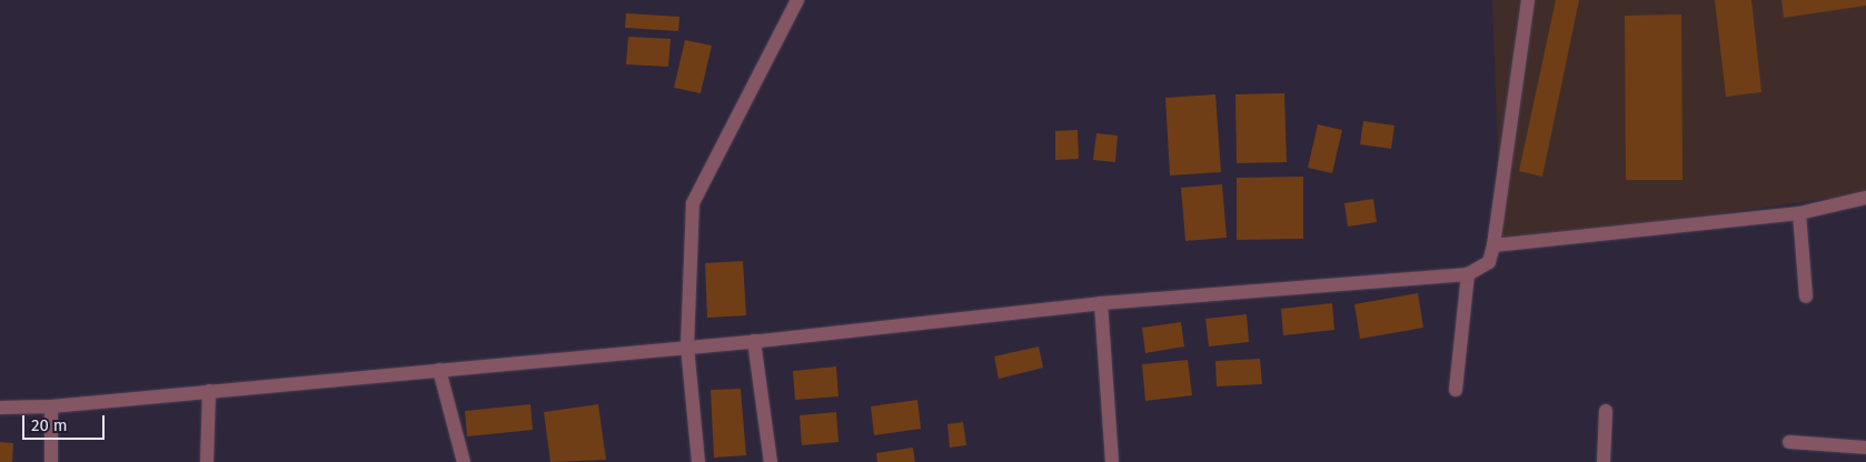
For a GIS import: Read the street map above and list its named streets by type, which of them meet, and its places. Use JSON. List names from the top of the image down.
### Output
{
  "scale_bar": "20 m"
}
